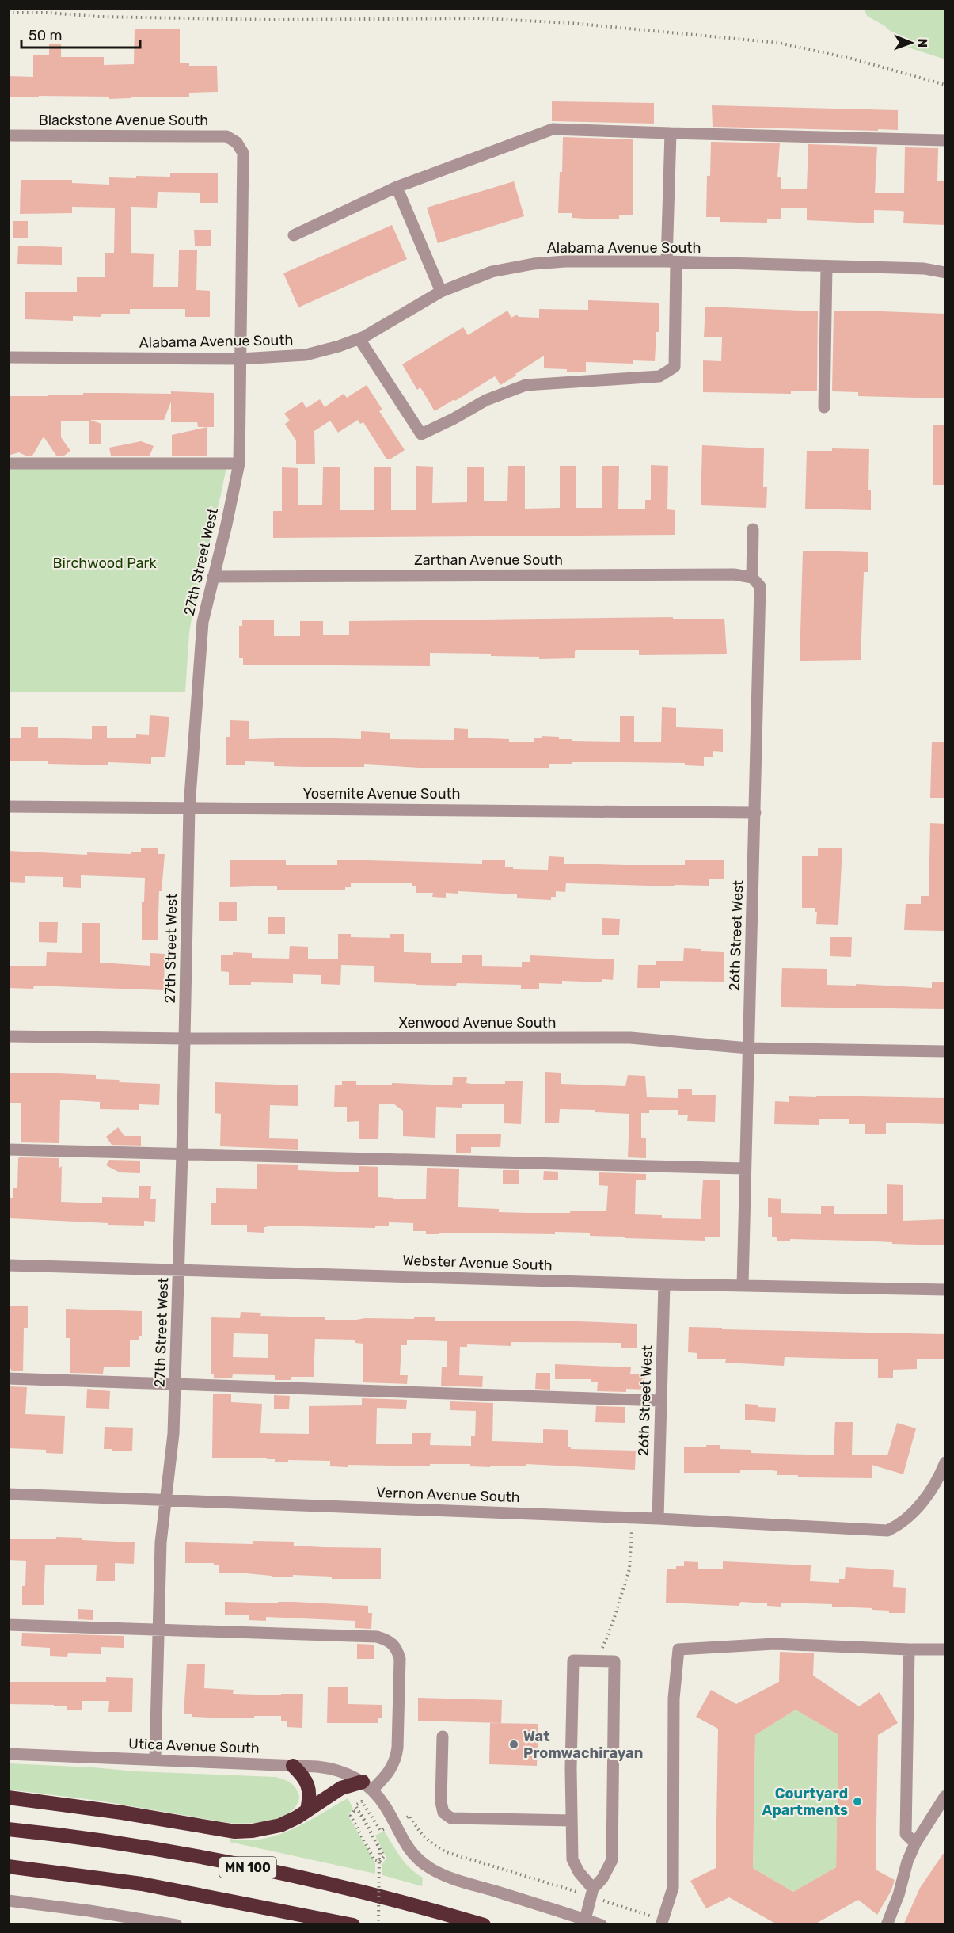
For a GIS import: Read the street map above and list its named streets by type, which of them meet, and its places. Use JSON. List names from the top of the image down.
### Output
{
  "streets": {
    "highway": ["MN 100"],
    "street": [
      "Blackstone Avenue South",
      "Alabama Avenue South",
      "Zarthan Avenue South",
      "27th Street West",
      "Yosemite Avenue South",
      "26th Street West",
      "Xenwood Avenue South",
      "Webster Avenue South",
      "Vernon Avenue South",
      "Utica Avenue South"
    ]
  },
  "crossings": [
    ["Blackstone Avenue South", "27th Street West"],
    ["Alabama Avenue South", "27th Street West"],
    ["Zarthan Avenue South", "27th Street West"],
    ["Zarthan Avenue South", "26th Street West"],
    ["27th Street West", "Yosemite Avenue South"],
    ["27th Street West", "Xenwood Avenue South"],
    ["27th Street West", "Webster Avenue South"],
    ["27th Street West", "Vernon Avenue South"],
    ["27th Street West", "Utica Avenue South"],
    ["Yosemite Avenue South", "26th Street West"],
    ["26th Street West", "Xenwood Avenue South"],
    ["26th Street West", "Webster Avenue South"],
    ["26th Street West", "Vernon Avenue South"]
  ],
  "parks": ["Birchwood Park"],
  "places": ["Wat Promwachirayan", "Courtyard Apartments"],
  "scale_bar": "50 m",
  "north": "right"
}
